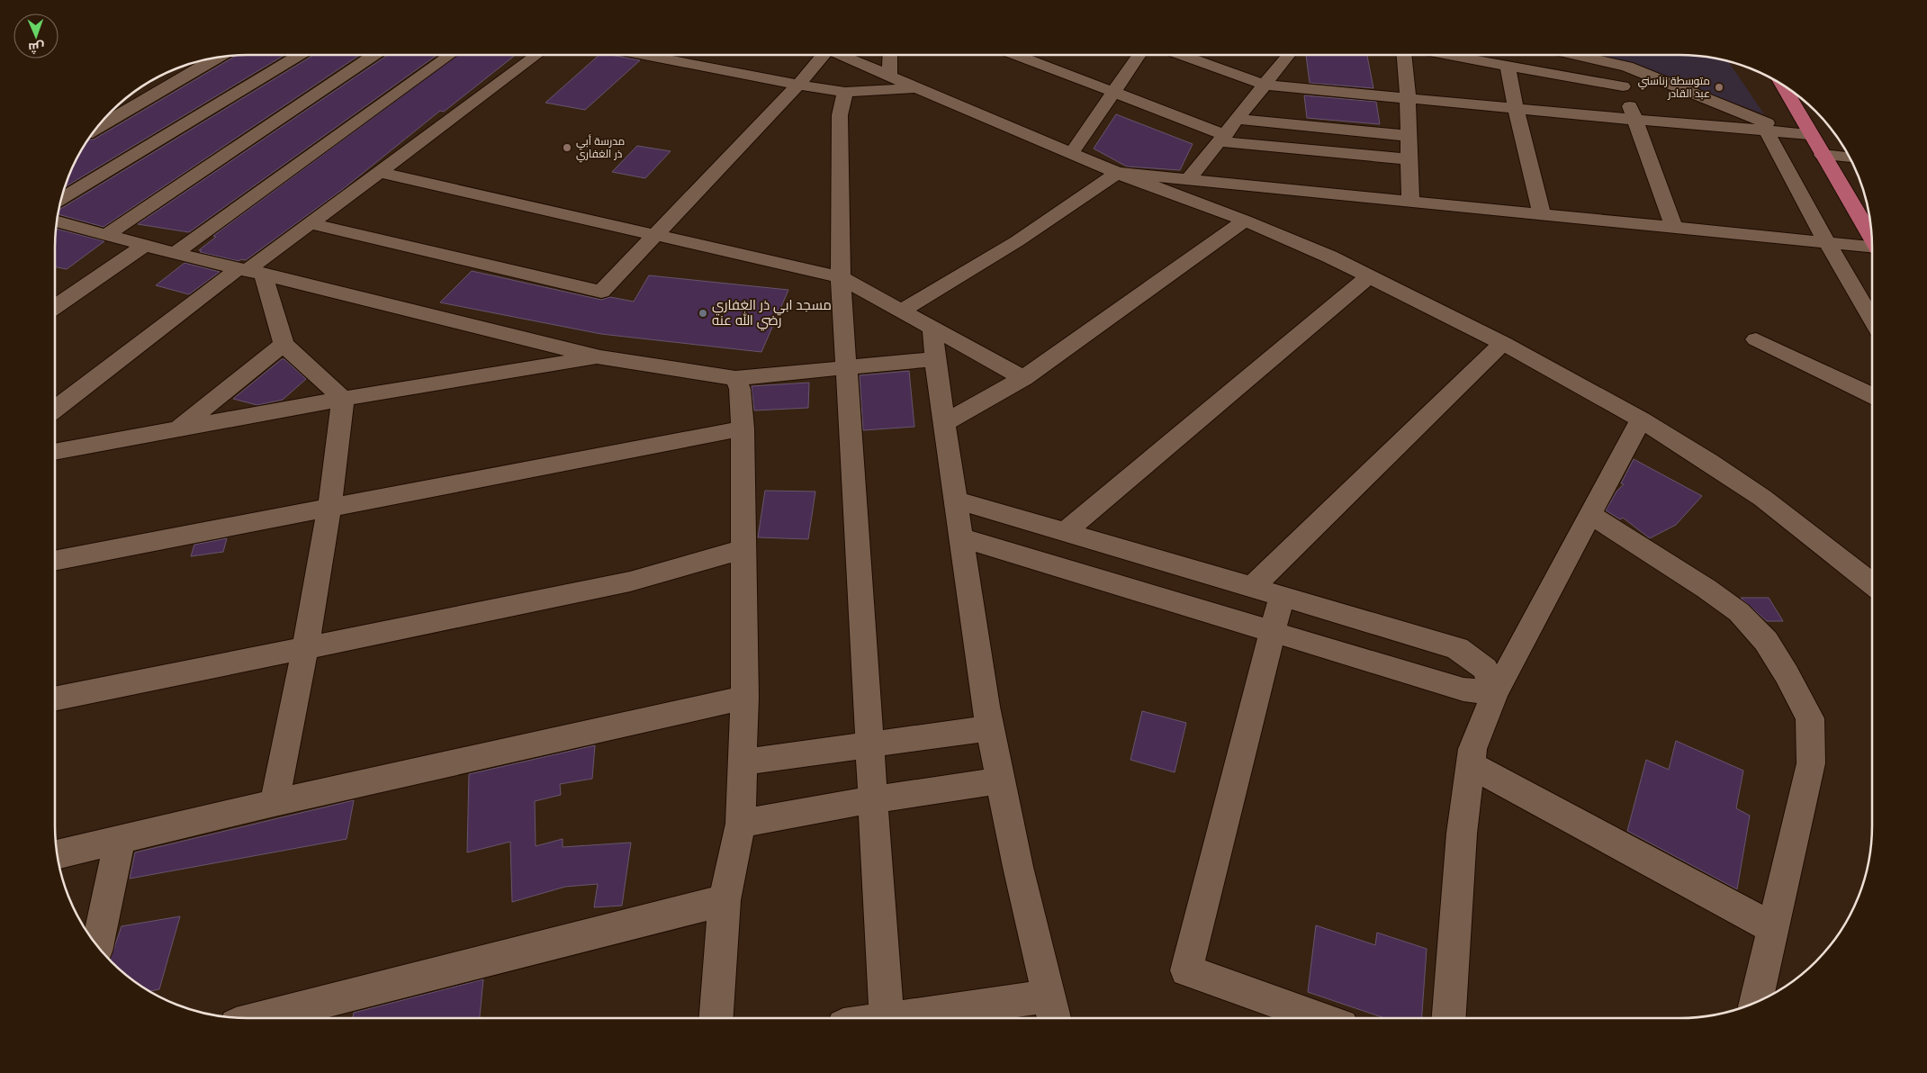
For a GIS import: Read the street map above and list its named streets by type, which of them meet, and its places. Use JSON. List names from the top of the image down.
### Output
{
  "places": ["متوسطة زناسني عبد القادر", "مدرسة أبي ذر الغفاري", "مسجد ابي ذر الغفاري رضي الله عنه"],
  "north": "bottom"
}
